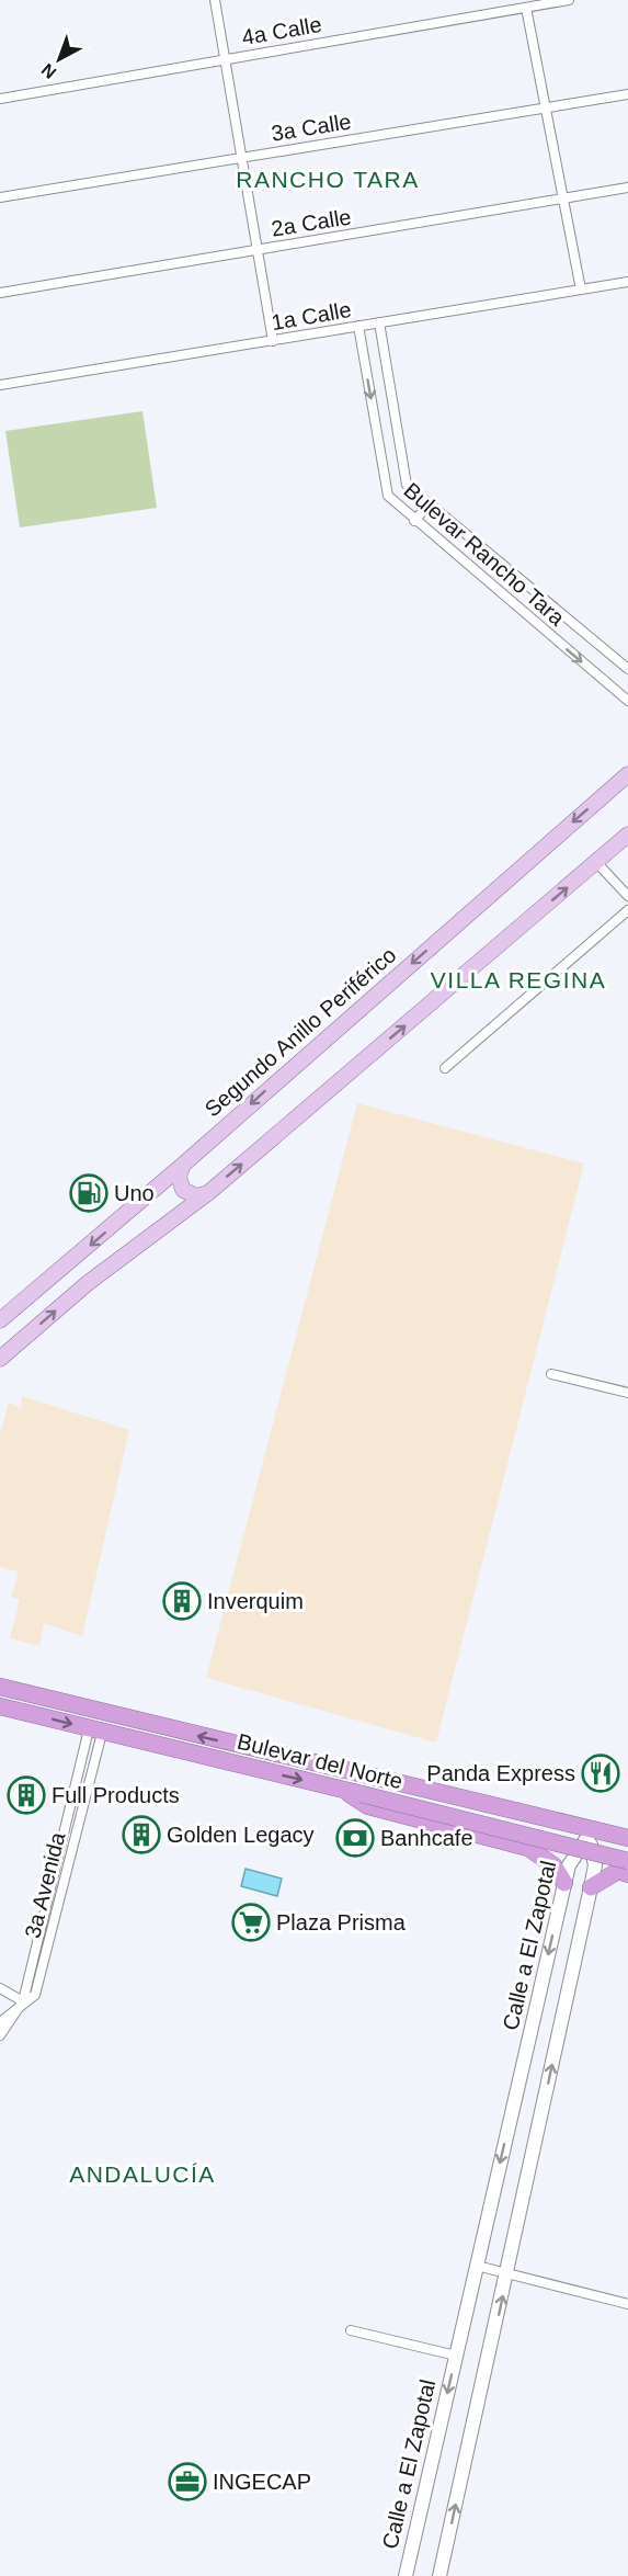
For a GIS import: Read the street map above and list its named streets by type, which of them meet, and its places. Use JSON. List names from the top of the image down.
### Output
{
  "streets": {
    "highway": ["Bulevar del Norte"],
    "main road": ["Segundo Anillo Periférico"],
    "street": [
      "4a Calle",
      "3a Calle",
      "2a Calle",
      "1a Calle",
      "Bulevar Rancho Tara",
      "3a Avenida",
      "Calle a El Zapotal"
    ]
  },
  "crossings": [
    ["1a Calle", "Bulevar Rancho Tara"],
    ["Bulevar del Norte", "3a Avenida"]
  ],
  "districts": ["RANCHO TARA", "VILLA REGINA", "ANDALUCÍA"],
  "places": {
    "fuel station": ["Uno"],
    "building": ["Inverquim", "Full Products", "Golden Legacy"],
    "restaurant": ["Panda Express"],
    "bank": ["Banhcafe"],
    "supermarket": ["Plaza Prisma"],
    "office": ["INGECAP"]
  },
  "north": "bottom left"
}
